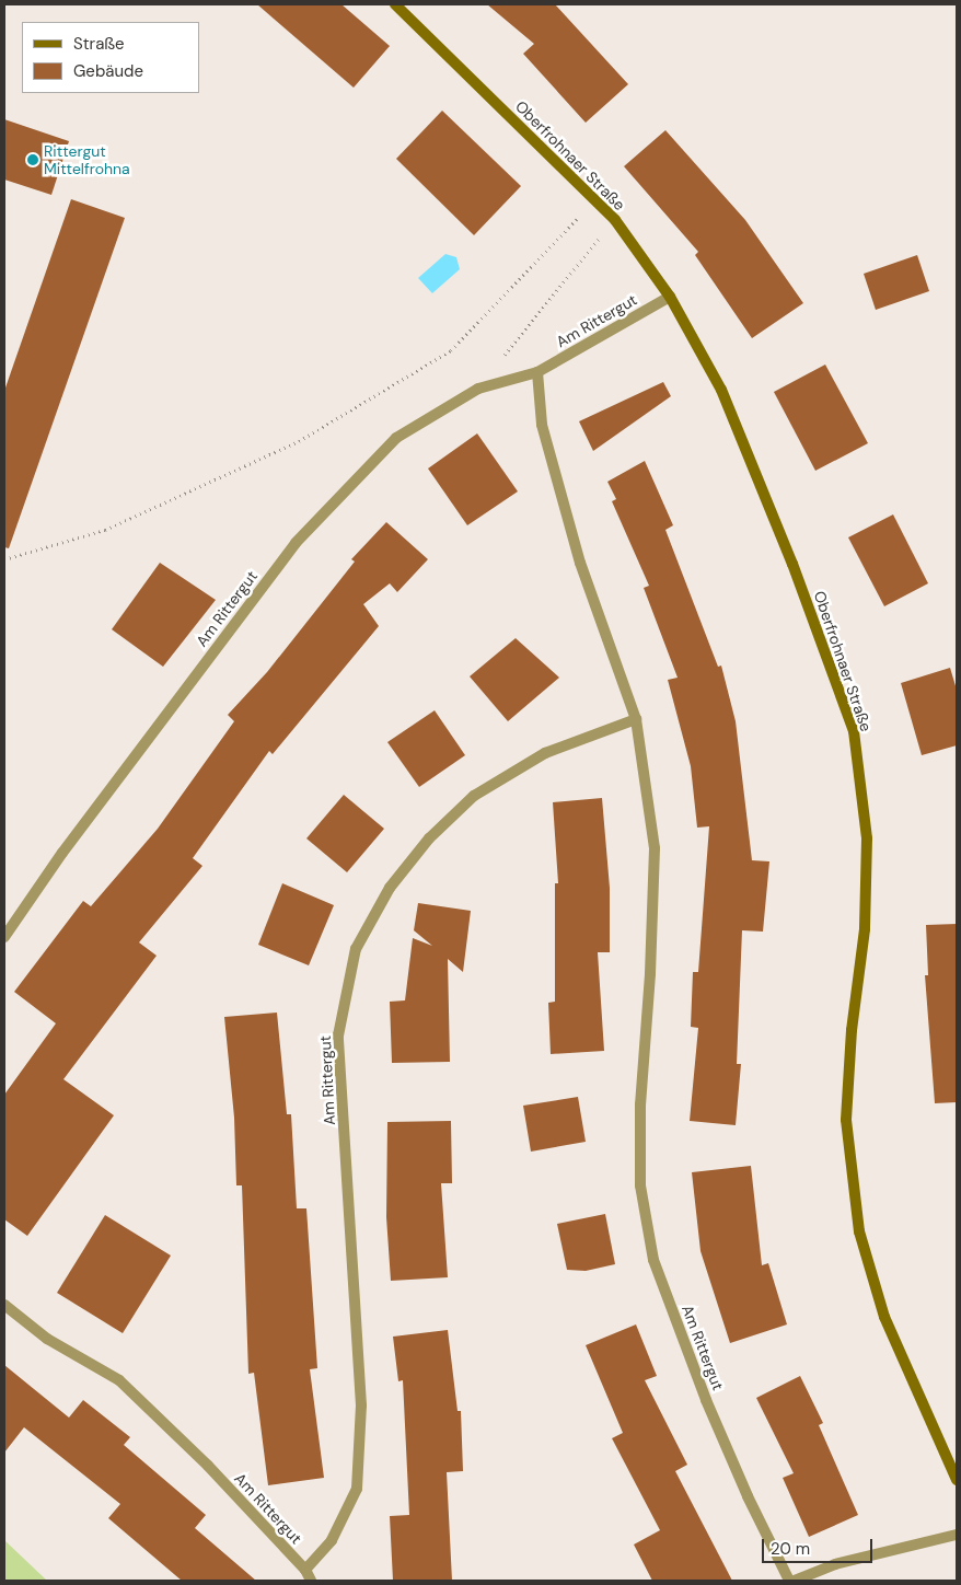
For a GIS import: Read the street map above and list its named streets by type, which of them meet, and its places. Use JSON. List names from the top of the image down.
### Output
{
  "streets": {
    "street": ["Oberfrohnaer Straße", "Am Rittergut"]
  },
  "crossings": [
    ["Oberfrohnaer Straße", "Am Rittergut"]
  ],
  "places": ["Rittergut Mittelfrohna"],
  "legend": ["Straße", "Gebäude"],
  "scale_bar": "20 m"
}
